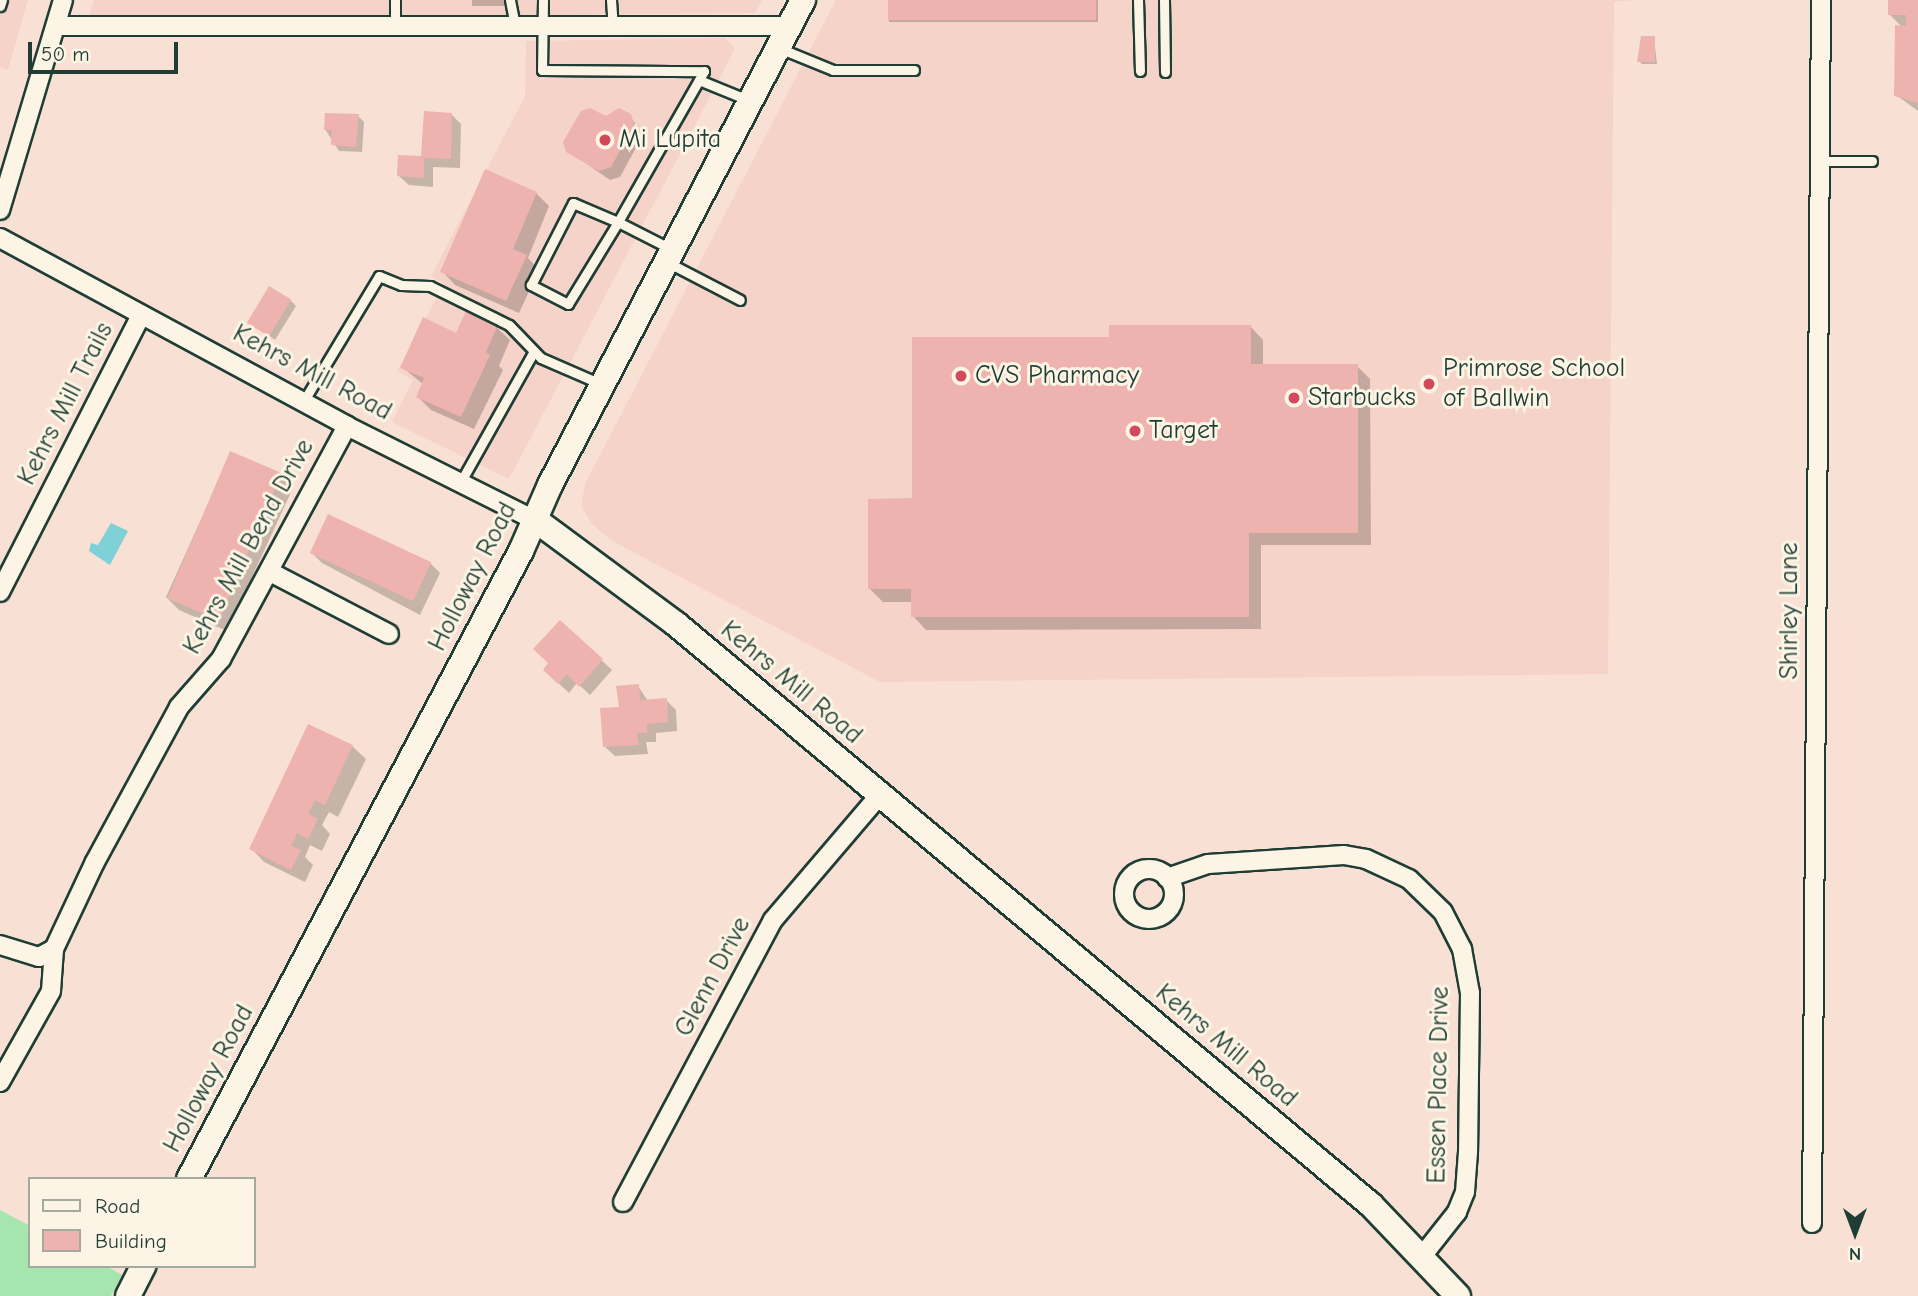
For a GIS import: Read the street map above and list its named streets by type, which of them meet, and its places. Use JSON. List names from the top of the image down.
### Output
{
  "streets": {
    "street": [
      "Kehrs Mill Road",
      "Kehrs Mill Trails",
      "Kehrs Mill Bend Drive",
      "Holloway Road",
      "Shirley Lane",
      "Glenn Drive",
      "Essen Place Drive"
    ]
  },
  "crossings": [
    ["Kehrs Mill Road", "Kehrs Mill Trails"],
    ["Kehrs Mill Road", "Kehrs Mill Bend Drive"],
    ["Kehrs Mill Road", "Holloway Road"],
    ["Kehrs Mill Road", "Glenn Drive"],
    ["Kehrs Mill Road", "Essen Place Drive"]
  ],
  "places": [
    "Mi Lupita",
    "CVS Pharmacy",
    "Primrose School of Ballwin",
    "Starbucks",
    "Target"
  ],
  "legend": ["Road", "Building"],
  "scale_bar": "50 m",
  "north": "bottom"
}
